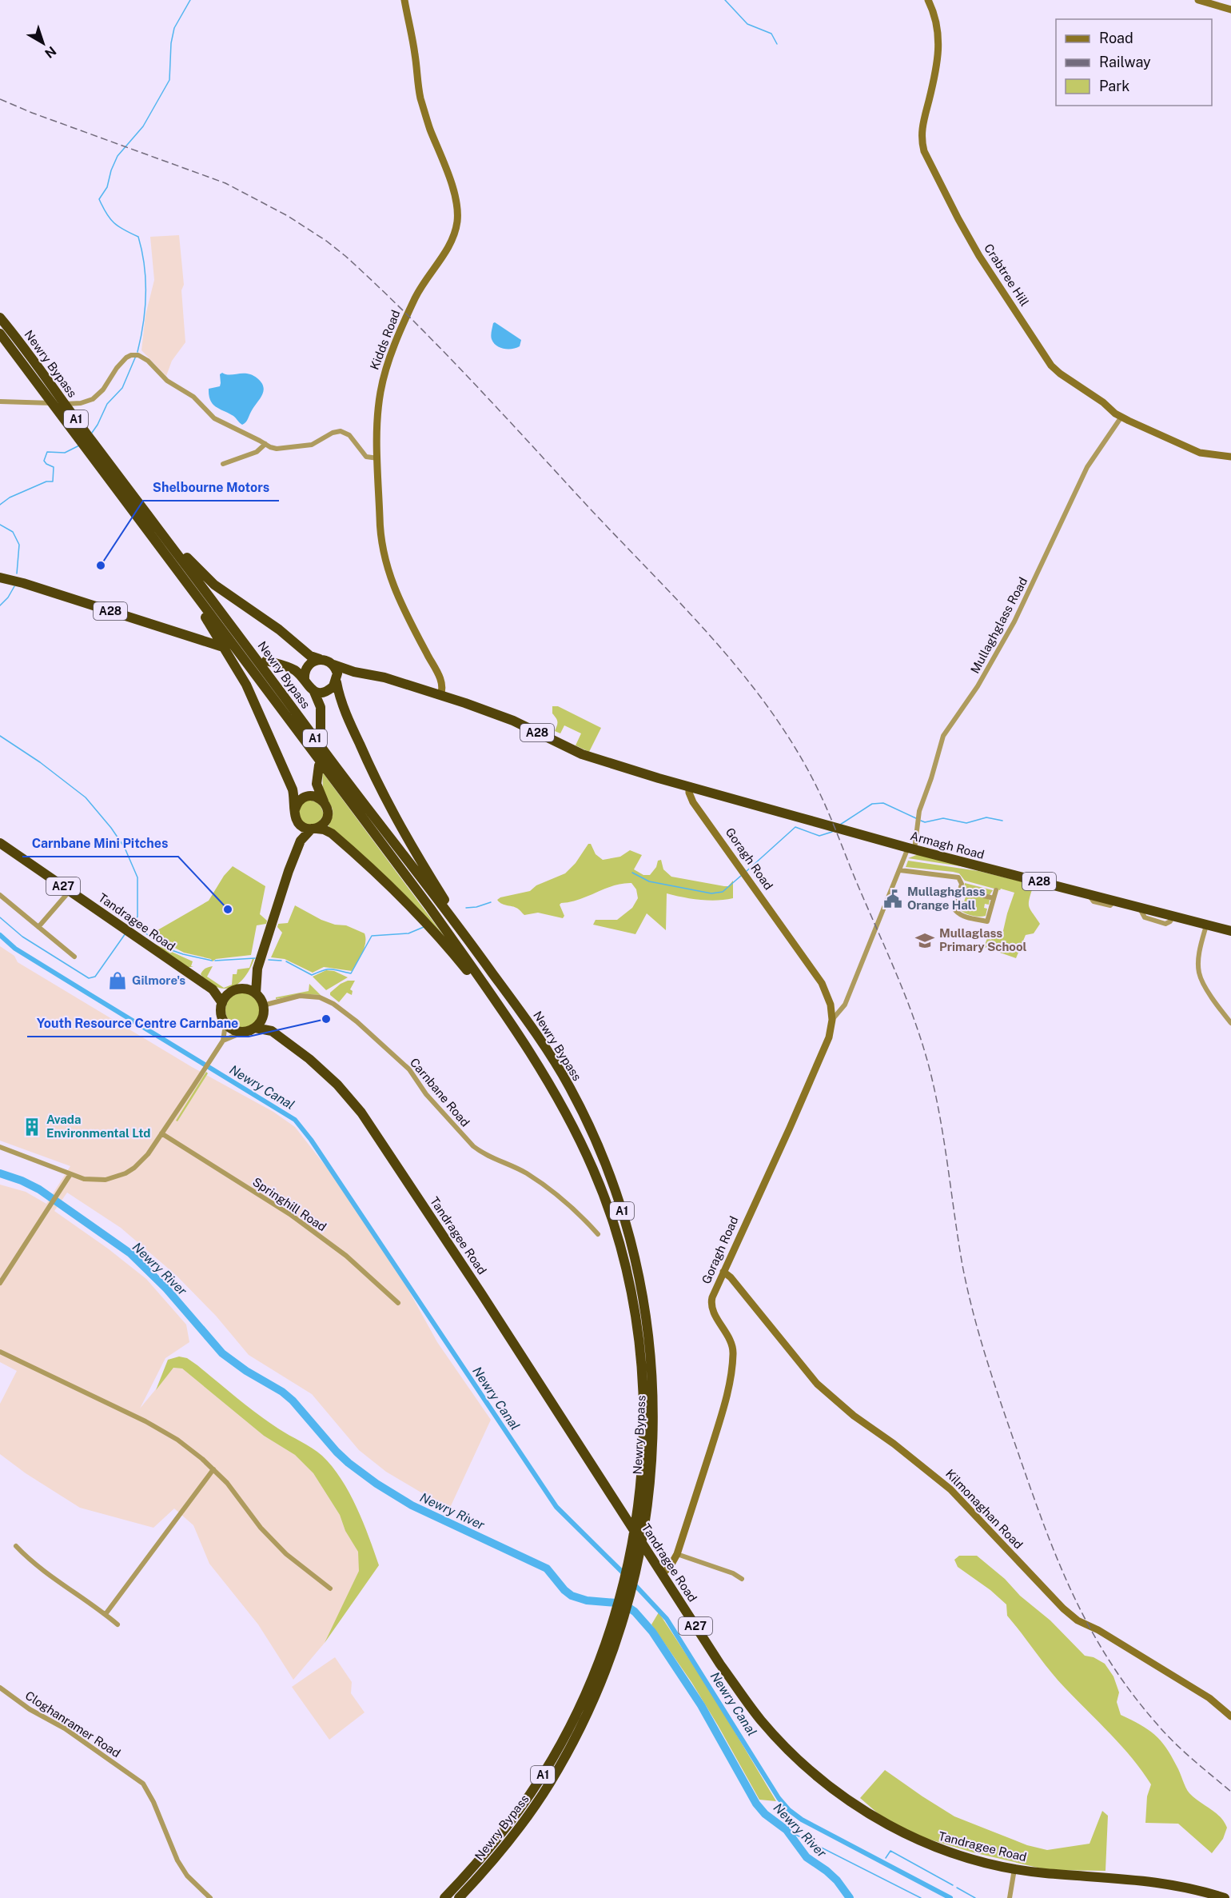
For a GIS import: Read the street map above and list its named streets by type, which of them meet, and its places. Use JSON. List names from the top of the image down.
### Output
{
  "streets": {
    "highway": [
      "Newry Bypass",
      "A1",
      "A28",
      "Armagh Road",
      "A27",
      "Tandragee Road"
    ],
    "street": [
      "Crabtree Hill",
      "Kidds Road",
      "Mullaghglass Road",
      "Goragh Road",
      "Carnbane Road",
      "Springhill Road",
      "Kilmonaghan Road",
      "Cloghanramer Road"
    ]
  },
  "crossings": [
    ["Crabtree Hill", "Mullaghglass Road"],
    ["Kidds Road", "A28"],
    ["Kidds Road", "Armagh Road"],
    ["A28", "Armagh Road"],
    ["Mullaghglass Road", "Armagh Road"],
    ["Mullaghglass Road", "Goragh Road"],
    ["Armagh Road", "Goragh Road"],
    ["Goragh Road", "Tandragee Road"],
    ["Goragh Road", "Kilmonaghan Road"],
    ["A27", "Tandragee Road"],
    ["A27", "Carnbane Road"],
    ["Tandragee Road", "Carnbane Road"]
  ],
  "water": ["Newry Canal", "Newry River"],
  "places": {
    "other": ["Shelbourne Motors", "Carnbane Mini Pitches", "Youth Resource Centre Carnbane"],
    "public building": ["Mullaghglass Orange Hall"],
    "school or university": ["Mullaglass Primary School"],
    "shop": ["Gilmore's"],
    "building": ["Avada Environmental Ltd"]
  },
  "legend": ["Road", "Railway", "Park"],
  "north": "bottom right"
}
